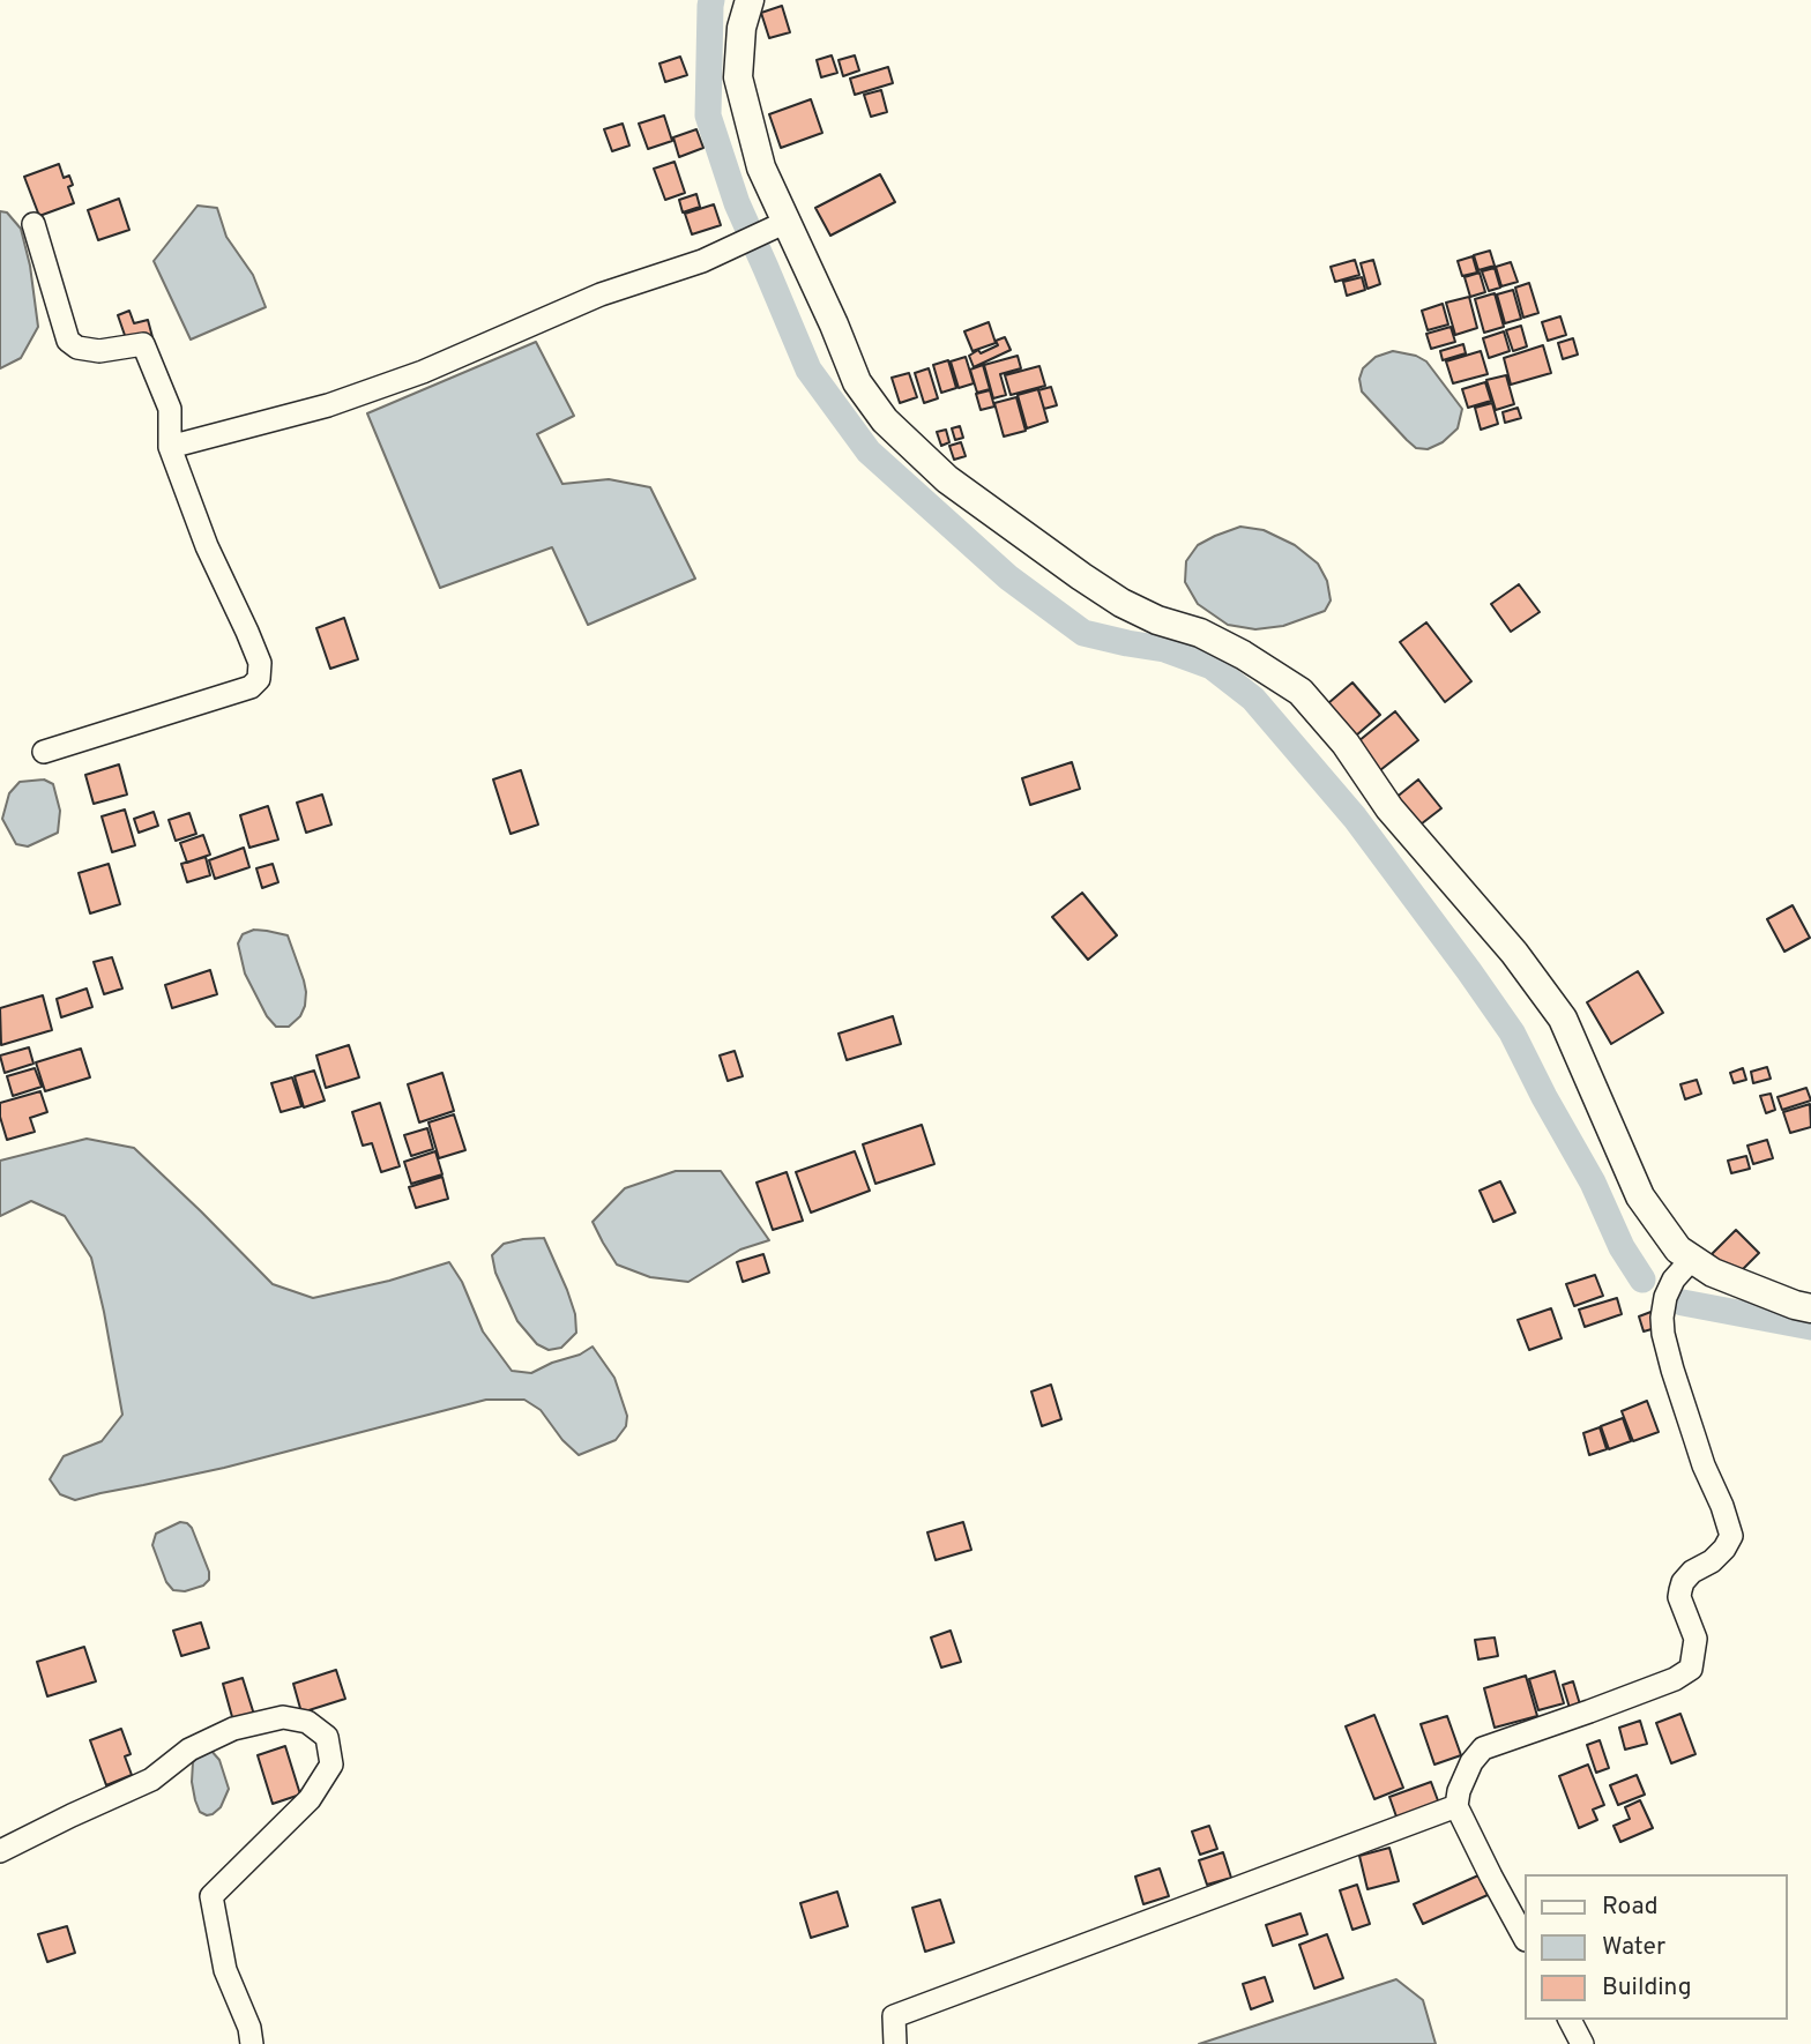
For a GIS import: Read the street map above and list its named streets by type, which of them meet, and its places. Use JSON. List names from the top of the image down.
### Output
{
  "legend": ["Road", "Water", "Building"]
}
